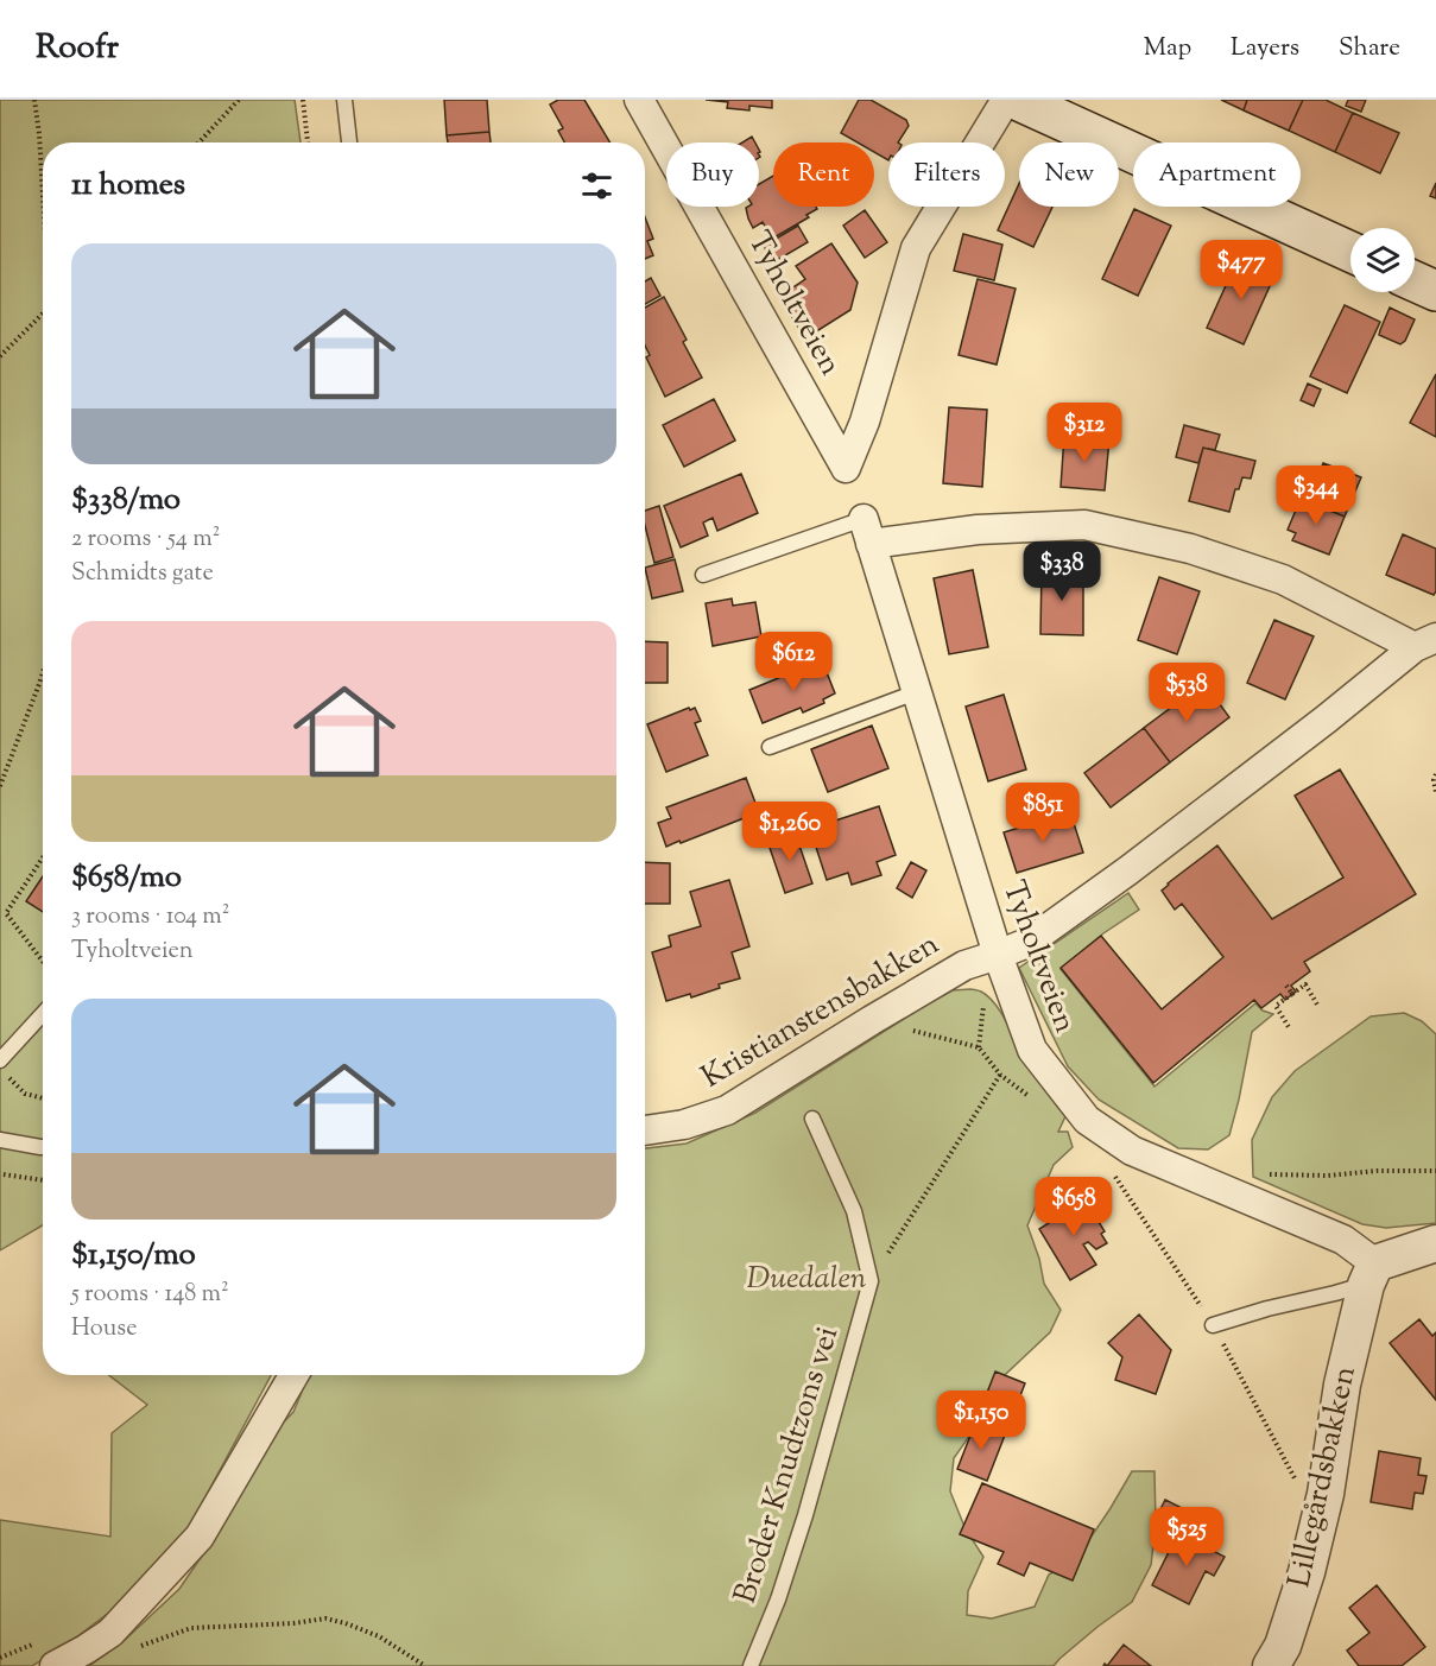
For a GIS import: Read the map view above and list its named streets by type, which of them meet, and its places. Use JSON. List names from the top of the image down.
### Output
{
  "streets": {
    "street": ["Tyholtveien", "Kristianstensbakken", "Lillegårdsbakken"],
    "lane": ["Broder Knudtzons vei"]
  },
  "crossings": [
    ["Tyholtveien", "Kristianstensbakken"],
    ["Tyholtveien", "Lillegårdsbakken"]
  ],
  "parks": ["Duedalen"],
  "page": {
    "header": "Roofr",
    "nav": ["Map", "Layers", "Share"],
    "chip": [
      "Buy",
      "Rent",
      "Filters",
      "New",
      "Apartment"
    ],
    "heading": "11 homes",
    "list": [
      {
        "name": "$338/mo",
        "note": "2 rooms · 54 m² · Schmidts gate"
      },
      {
        "name": "$658/mo",
        "note": "3 rooms · 104 m² · Tyholtveien"
      },
      {
        "name": "$1,150/mo",
        "note": "5 rooms · 148 m² · House"
      }
    ],
    "price": [
      "$477",
      "$312",
      "$344",
      "$338",
      "$612",
      "$538",
      "$851",
      "$1,260",
      "$658",
      "$1,150",
      "$525"
    ]
  }
}
